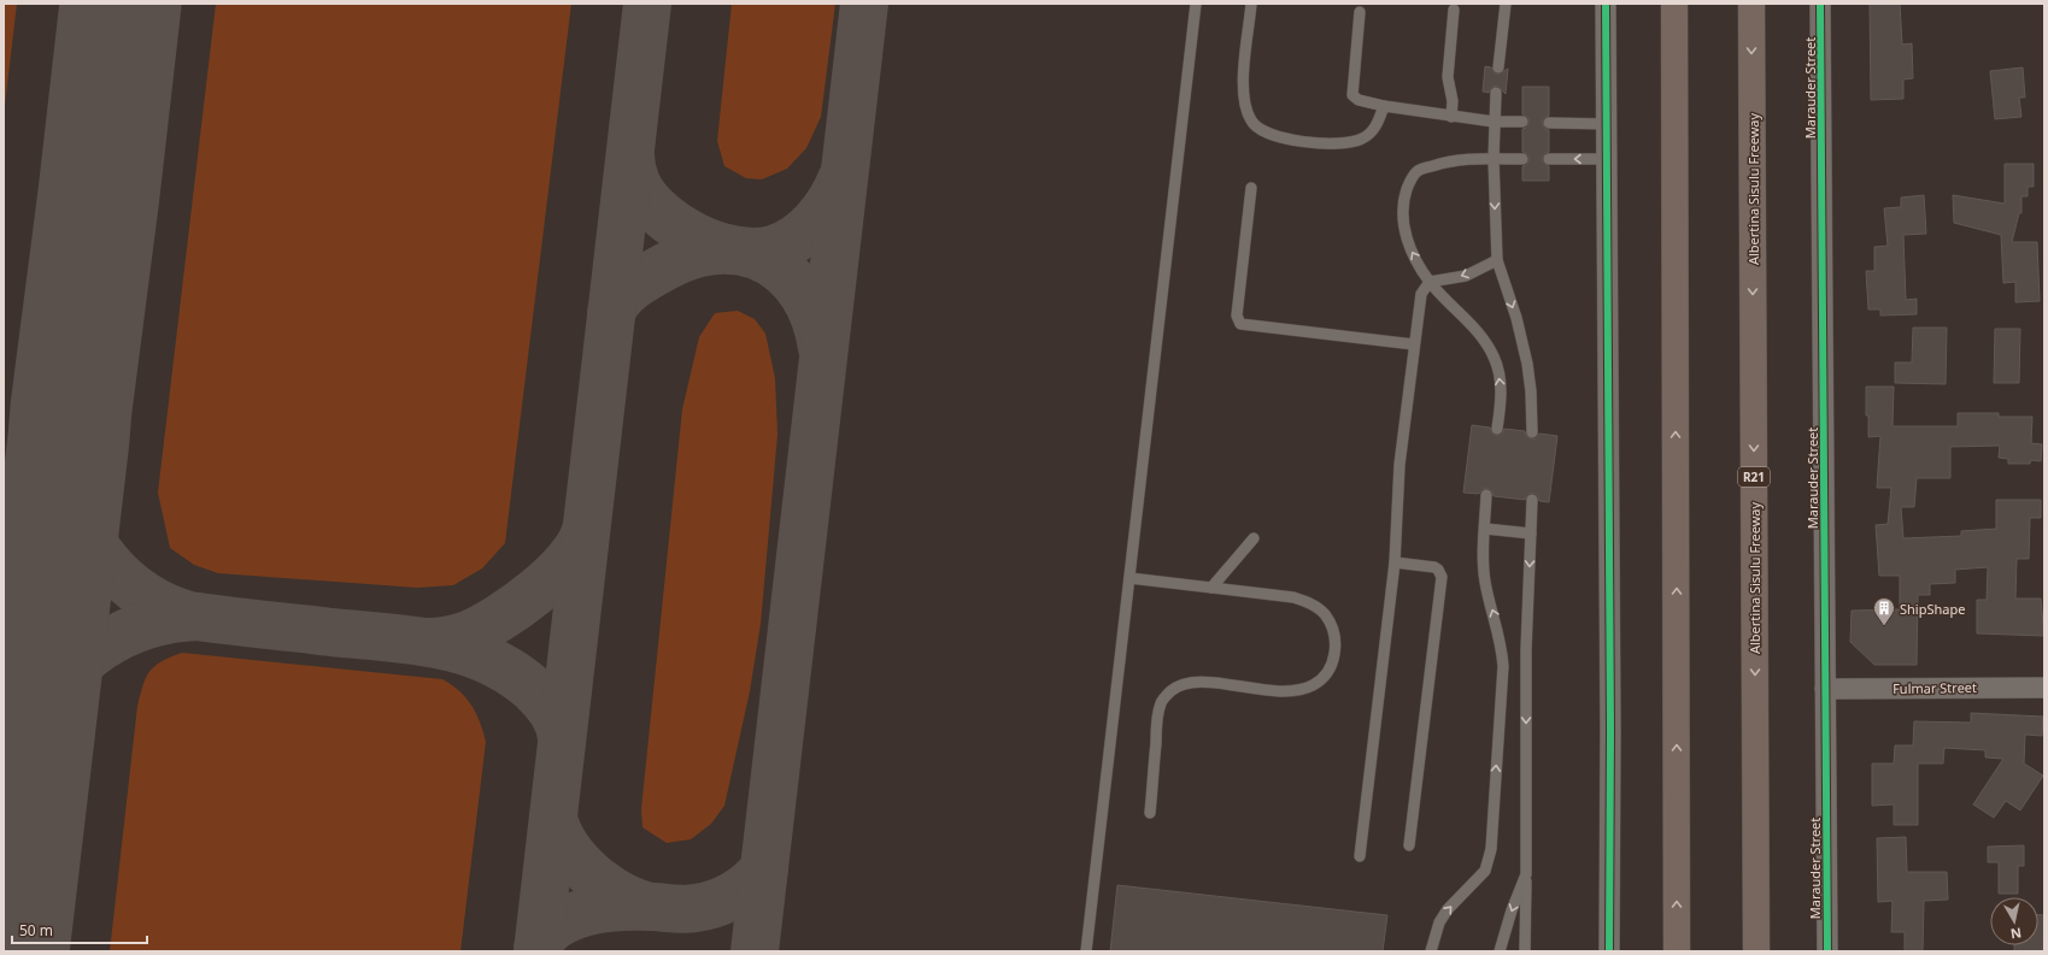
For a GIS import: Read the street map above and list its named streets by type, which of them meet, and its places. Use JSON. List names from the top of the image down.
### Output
{
  "streets": {
    "highway": ["Albertina Sisulu Freeway", "R21"],
    "street": ["Marauder Street", "Fulmar Street"]
  },
  "crossings": [
    ["Marauder Street", "Fulmar Street"]
  ],
  "places": {
    "building": ["ShipShape"]
  },
  "scale_bar": "50 m",
  "north": "bottom"
}
